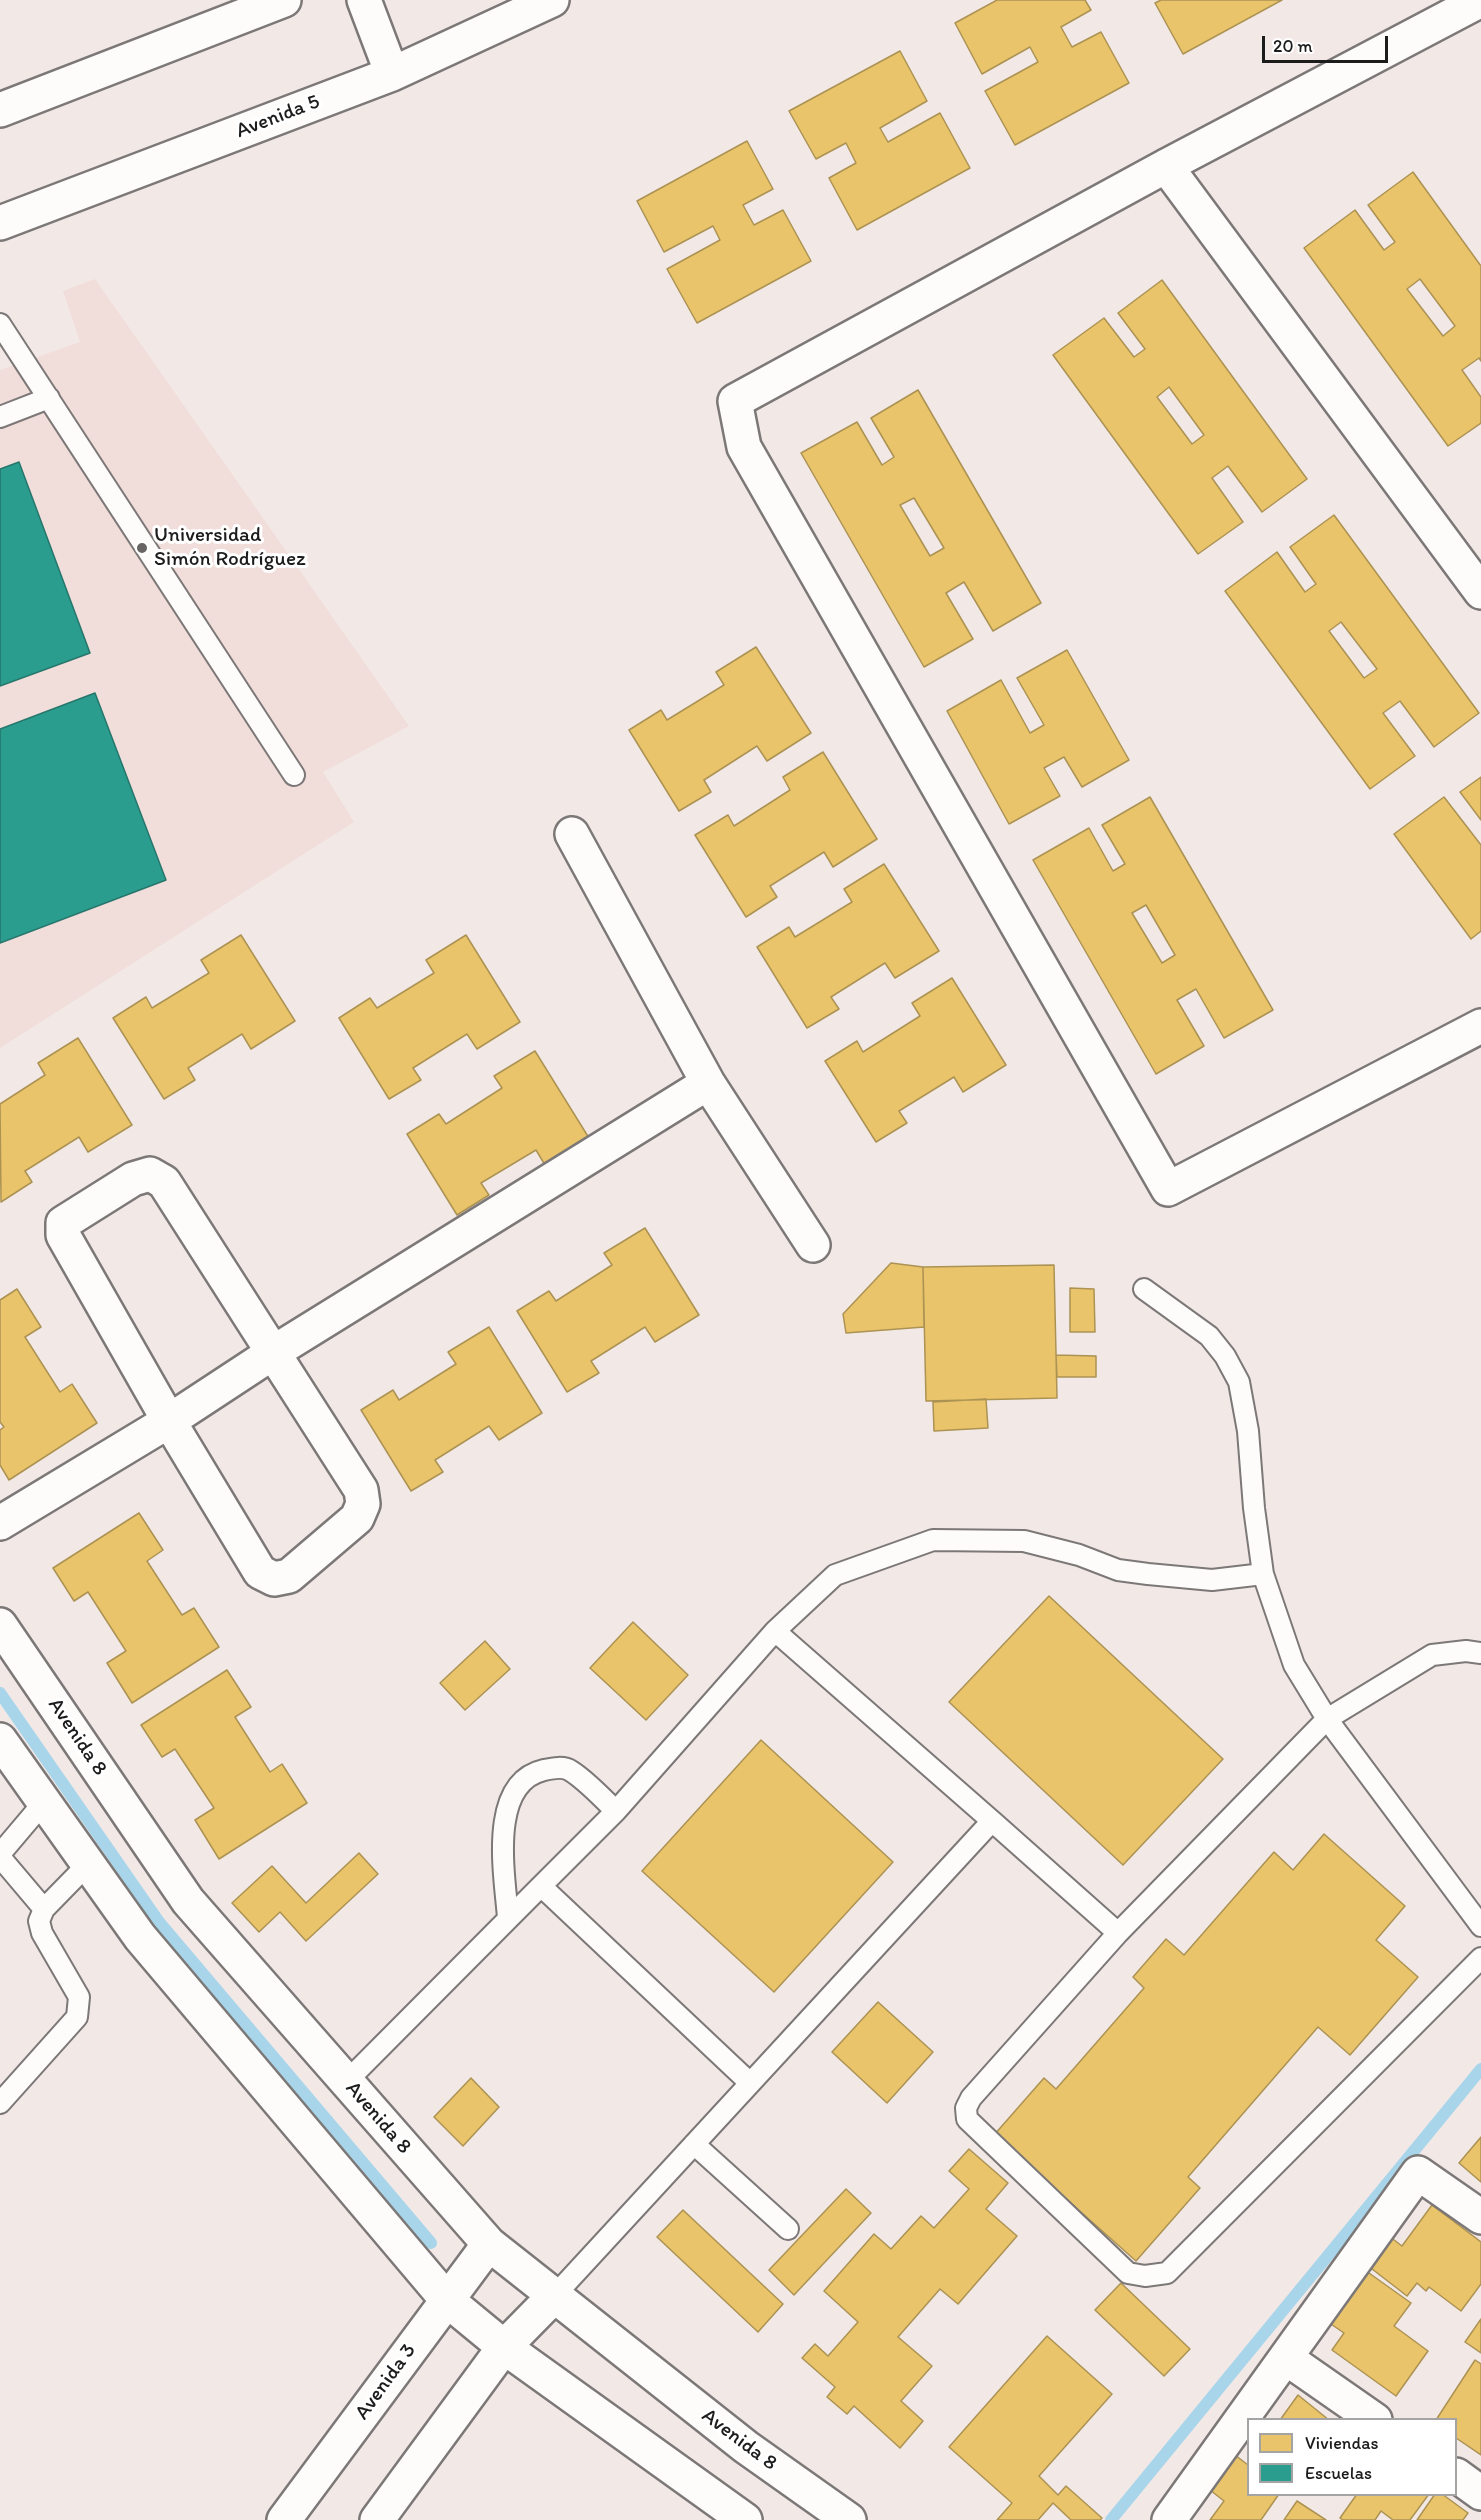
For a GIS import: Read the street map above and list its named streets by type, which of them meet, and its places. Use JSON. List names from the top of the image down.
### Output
{
  "streets": {
    "street": ["Avenida 5", "Avenida 8", "Avenida 3"]
  },
  "crossings": [
    ["Avenida 8", "Avenida 3"]
  ],
  "places": ["Universidad Simón Rodríguez"],
  "legend": ["Viviendas", "Escuelas"],
  "scale_bar": "20 m"
}
